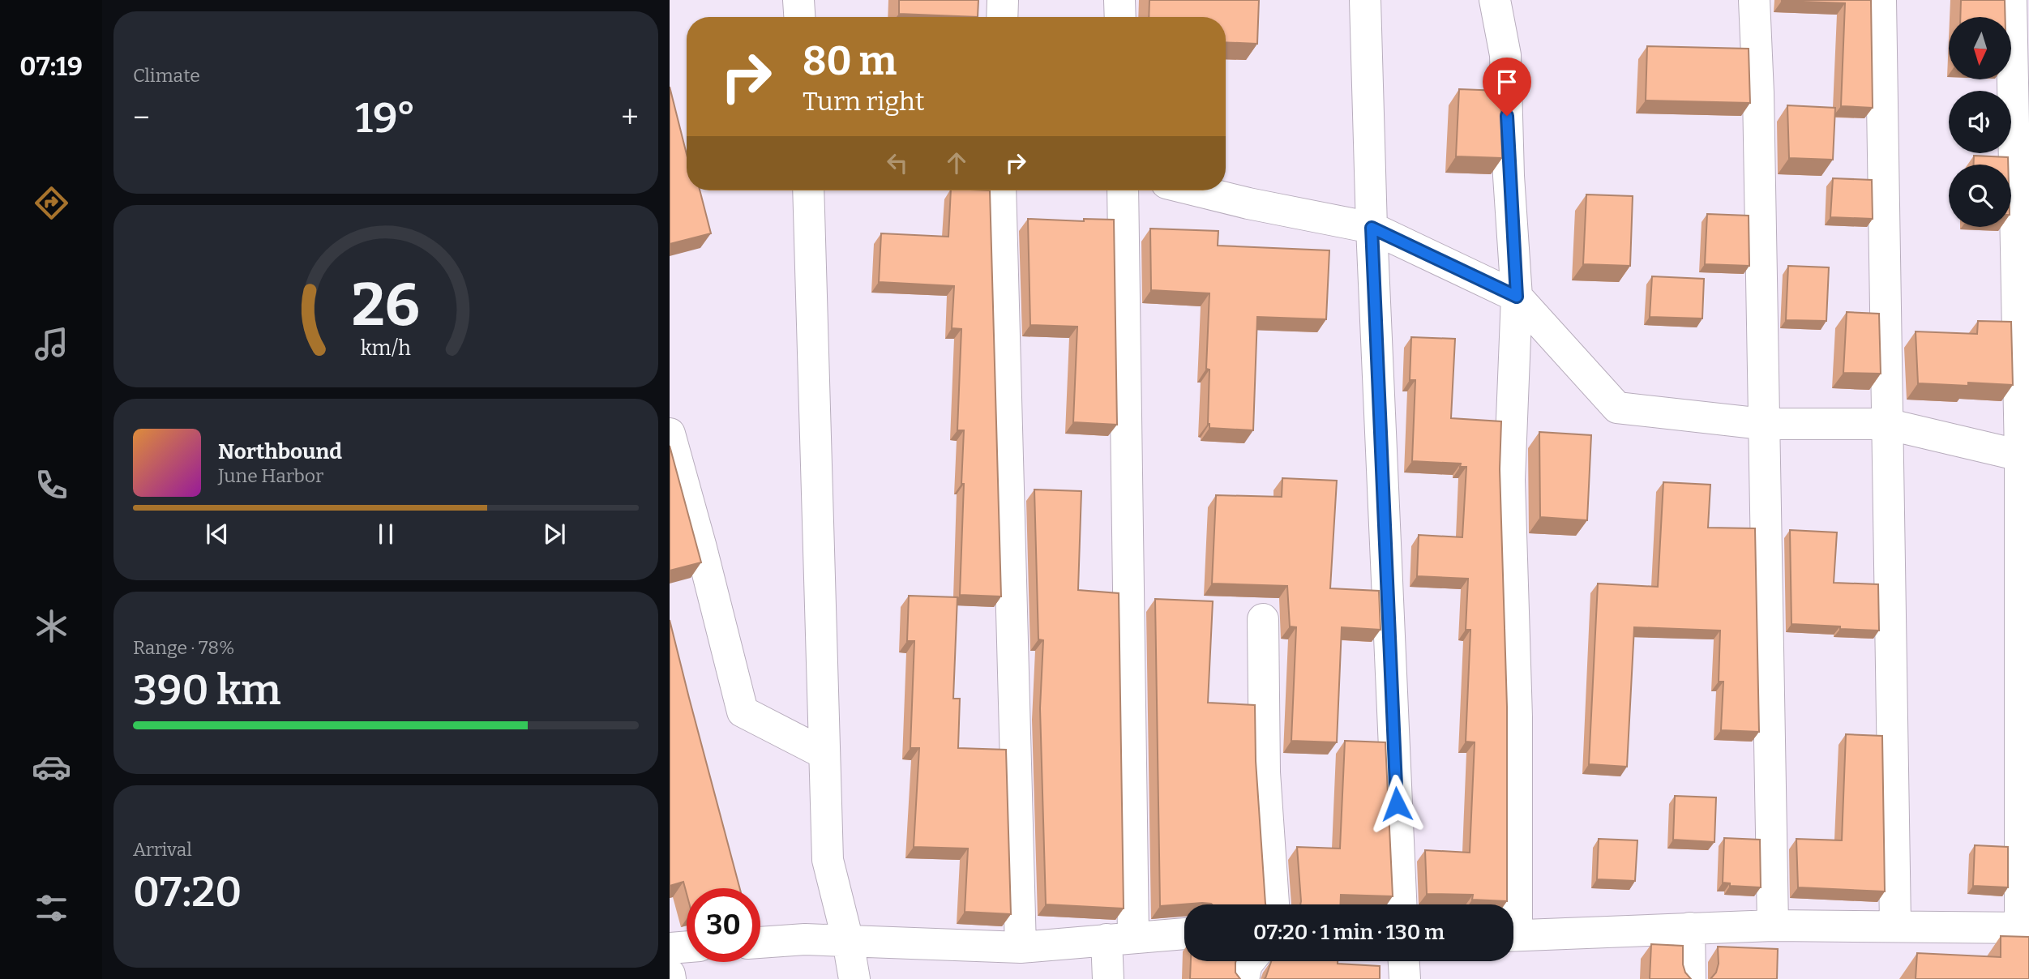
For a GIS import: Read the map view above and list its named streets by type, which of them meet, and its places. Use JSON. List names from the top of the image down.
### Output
{
  "north": "bottom",
  "page": {
    "tabs": "07:19",
    "tile": [
      "Climate",
      ["Range · 78%", "390 km"],
      ["Arrival", "07:20"]
    ],
    "turn": ["80 m", "Turn right"],
    "heat": ["−", "19°", "+"],
    "song": ["Northbound", "June Harbor"],
    "limit": "30",
    "trip": "07:20 · 1 min · 130 m",
    "gauge": ["26", "km/h"]
  }
}
